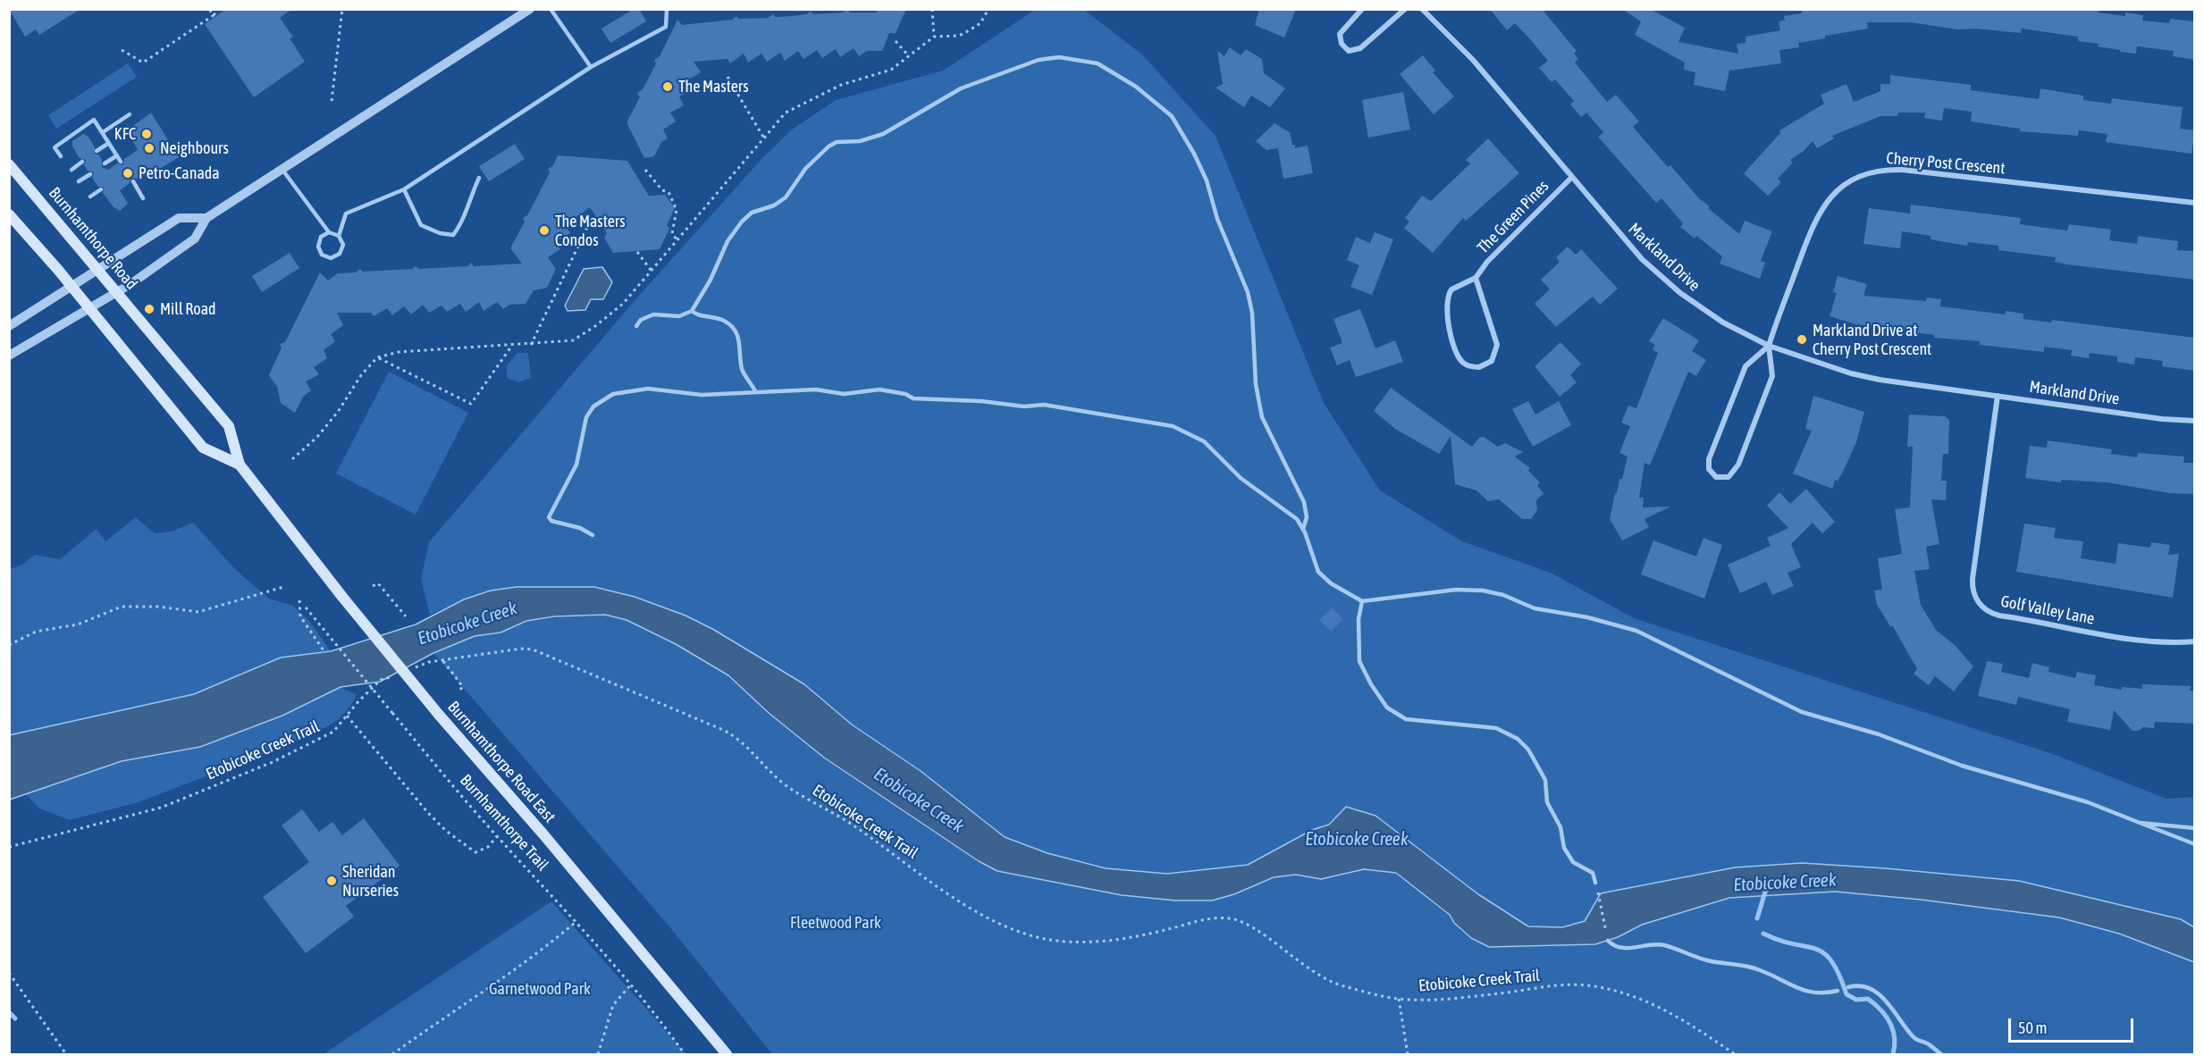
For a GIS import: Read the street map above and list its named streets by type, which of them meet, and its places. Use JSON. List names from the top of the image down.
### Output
{
  "streets": {
    "main road": ["Burnhamthorpe Road", "Burnhamthorpe Road East"],
    "street": [
      "Cherry Post Crescent",
      "The Green Pines",
      "Markland Drive",
      "Golf Valley Lane"
    ],
    "path": ["Etobicoke Creek Trail", "Burnhamthorpe Trail"]
  },
  "crossings": [
    ["Cherry Post Crescent", "Markland Drive"],
    ["The Green Pines", "Markland Drive"],
    ["Burnhamthorpe Road", "Burnhamthorpe Road East"],
    ["Markland Drive", "Golf Valley Lane"]
  ],
  "water": ["Etobicoke Creek"],
  "parks": ["Fleetwood Park", "Garnetwood Park"],
  "places": [
    "The Masters",
    "KFC",
    "Neighbours",
    "Petro-Canada",
    "The Masters Condos",
    "Mill Road",
    "Markland Drive at Cherry Post Crescent",
    "Sheridan Nurseries"
  ],
  "scale_bar": "50 m"
}
